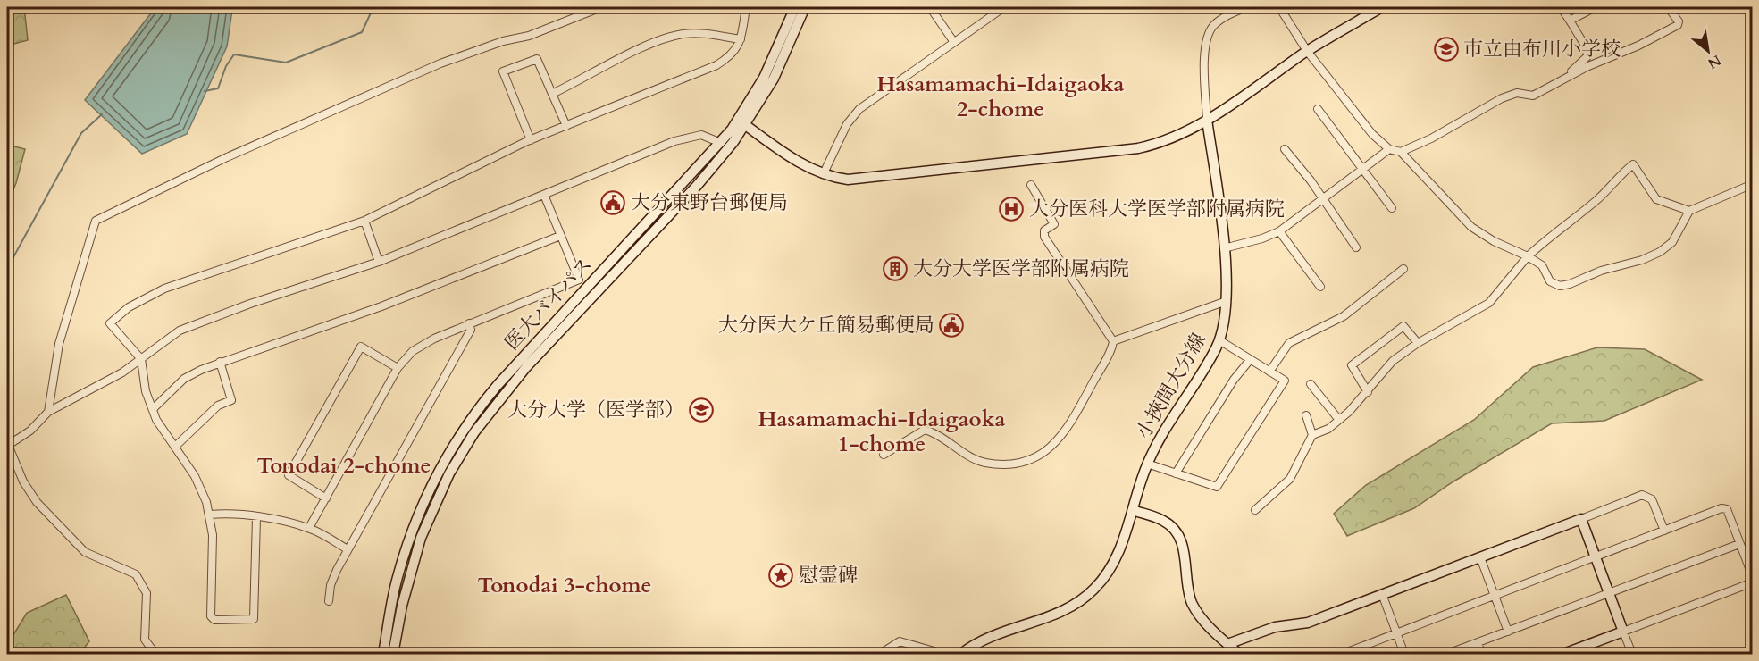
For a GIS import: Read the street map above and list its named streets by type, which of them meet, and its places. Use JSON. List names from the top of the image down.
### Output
{
  "streets": {
    "main road": ["医大バイパス", "小挾間大分線"]
  },
  "districts": [
    "Hasamamachi-Idaigaoka 2-chome",
    "Hasamamachi-Idaigaoka 1-chome",
    "Tonodai 2-chome",
    "Tonodai 3-chome"
  ],
  "places": {
    "school or university": ["市立由布川小学校", "大分大学（医学部）"],
    "public building": ["大分東野台郵便局", "大分医大ケ丘簡易郵便局"],
    "hospital": ["大分医科大学医学部附属病院"],
    "building": ["大分大学医学部附属病院"],
    "place": ["慰霊碑"]
  },
  "north": "bottom right"
}
